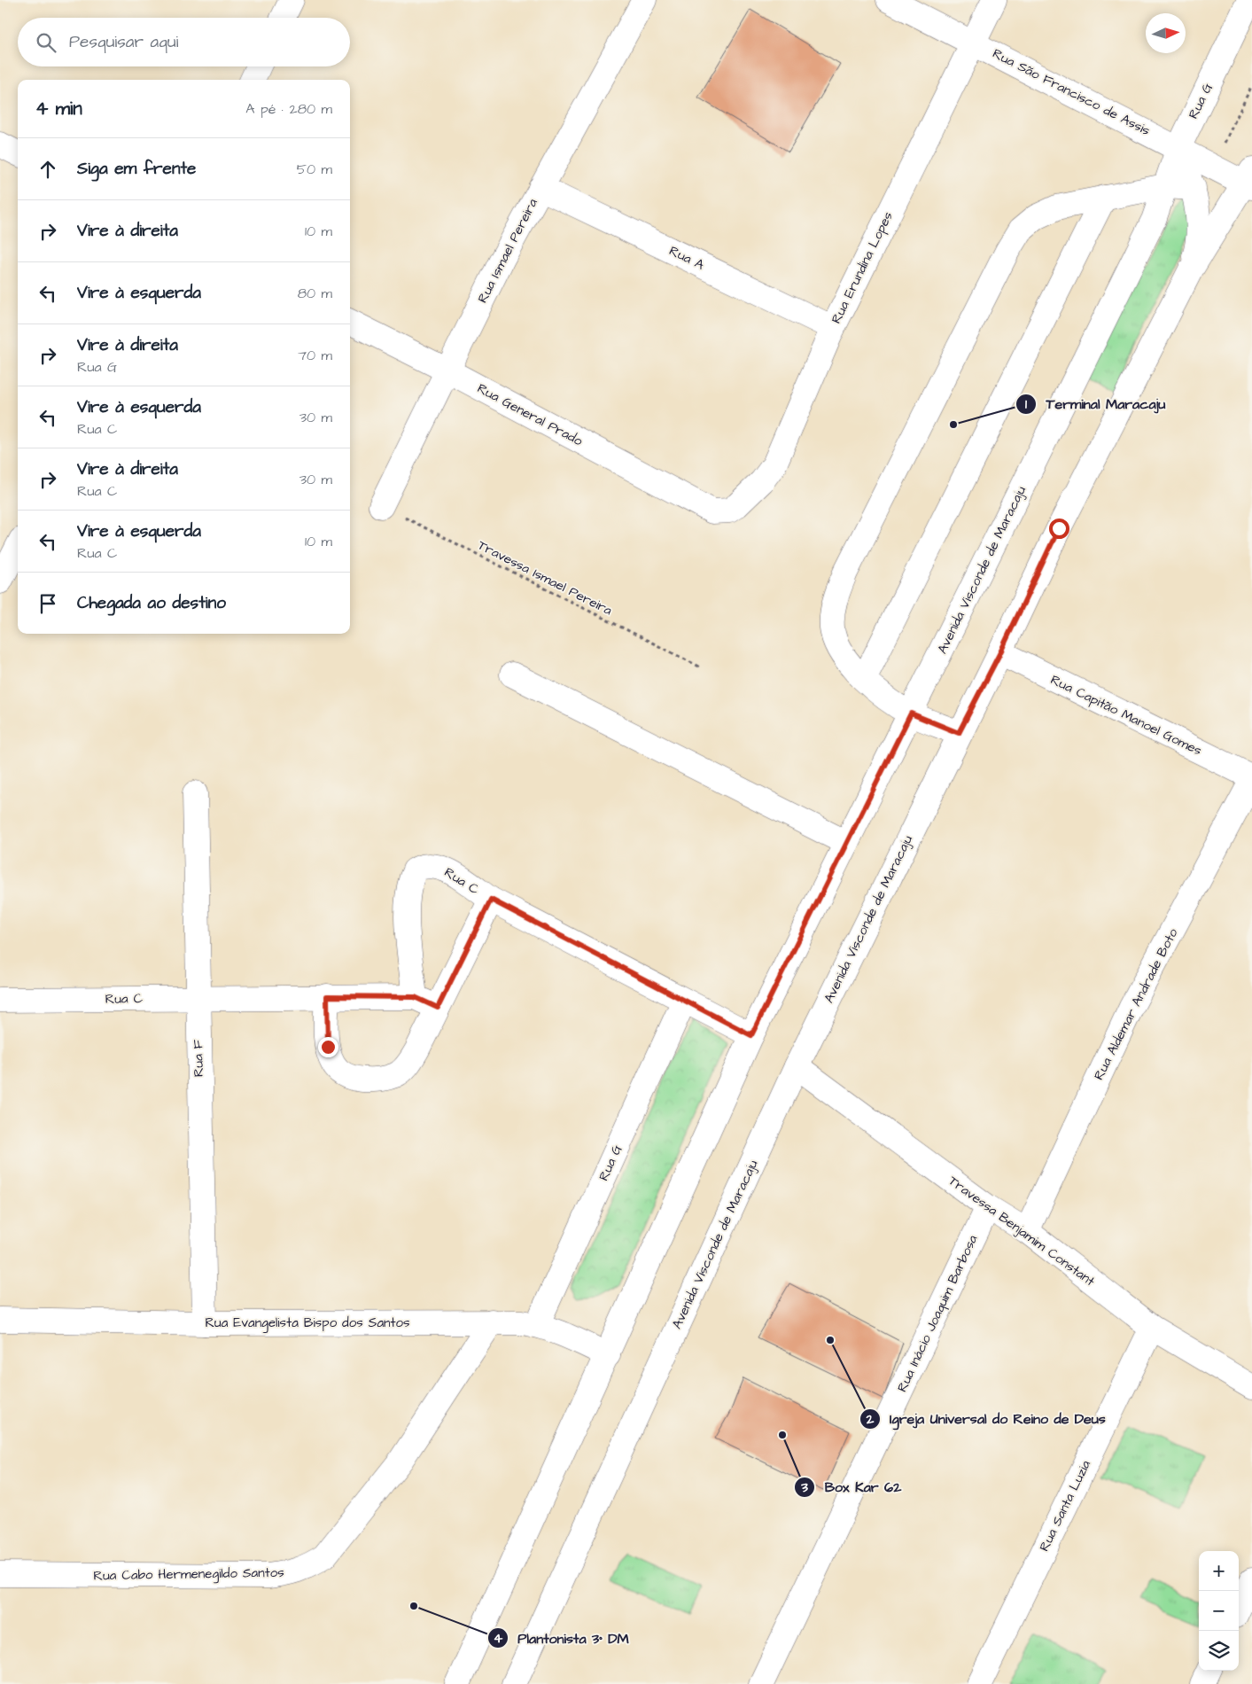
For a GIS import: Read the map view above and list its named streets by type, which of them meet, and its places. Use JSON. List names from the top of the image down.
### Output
{
  "streets": {
    "street": [
      "Rua São Francisco de Assis",
      "Rua G",
      "Rua Ismael Pereira",
      "Rua A",
      "Rua Erundina Lopes",
      "Rua General Prado",
      "Avenida Visconde de Maracaju",
      "Rua Capitão Manoel Gomes",
      "Rua C",
      "Rua Aldemar Andrade Boto",
      "Rua F",
      "Travessa Benjamim Constant",
      "Rua Inácio Joaquim Barbosa",
      "Rua Evangelista Bispo dos Santos",
      "Rua Santa Luzia",
      "Rua Cabo Hermenegildo Santos"
    ],
    "path": ["Travessa Ismael Pereira"]
  },
  "crossings": [
    ["Rua São Francisco de Assis", "Rua G"],
    ["Rua São Francisco de Assis", "Rua Erundina Lopes"],
    ["Rua São Francisco de Assis", "Avenida Visconde de Maracaju"],
    ["Rua G", "Avenida Visconde de Maracaju"],
    ["Rua G", "Rua Evangelista Bispo dos Santos"],
    ["Rua Ismael Pereira", "Rua A"],
    ["Rua Ismael Pereira", "Rua General Prado"],
    ["Rua Ismael Pereira", "Travessa Ismael Pereira"],
    ["Rua A", "Rua Erundina Lopes"],
    ["Rua Erundina Lopes", "Rua General Prado"],
    ["Avenida Visconde de Maracaju", "Rua Capitão Manoel Gomes"],
    ["Avenida Visconde de Maracaju", "Travessa Benjamim Constant"],
    ["Avenida Visconde de Maracaju", "Rua Evangelista Bispo dos Santos"],
    ["Rua Capitão Manoel Gomes", "Rua Aldemar Andrade Boto"],
    ["Rua C", "Rua F"],
    ["Rua Aldemar Andrade Boto", "Travessa Benjamim Constant"],
    ["Rua F", "Rua Evangelista Bispo dos Santos"],
    ["Travessa Benjamim Constant", "Rua Inácio Joaquim Barbosa"],
    ["Travessa Benjamim Constant", "Rua Santa Luzia"],
    ["Rua Evangelista Bispo dos Santos", "Rua Cabo Hermenegildo Santos"]
  ],
  "places": [
    "Terminal Maracaju",
    "Igreja Universal do Reino de Deus",
    "Box Kar 62",
    "Plantonista 3° DM"
  ],
  "north": "right",
  "page": {
    "search": "Pesquisar aqui",
    "heading": ["4 min", "A pé · 280 m"],
    "list": [
      ["Siga em frente", "50 m"],
      ["Vire à direita", "10 m"],
      ["Vire à esquerda", "80 m"],
      ["Vire à direita", "Rua G", "70 m"],
      ["Vire à esquerda", "Rua C", "30 m"],
      ["Vire à direita", "Rua C", "30 m"],
      ["Vire à esquerda", "Rua C", "10 m"],
      "Chegada ao destino"
    ],
    "map_buttons": ["+", "−"]
  }
}
